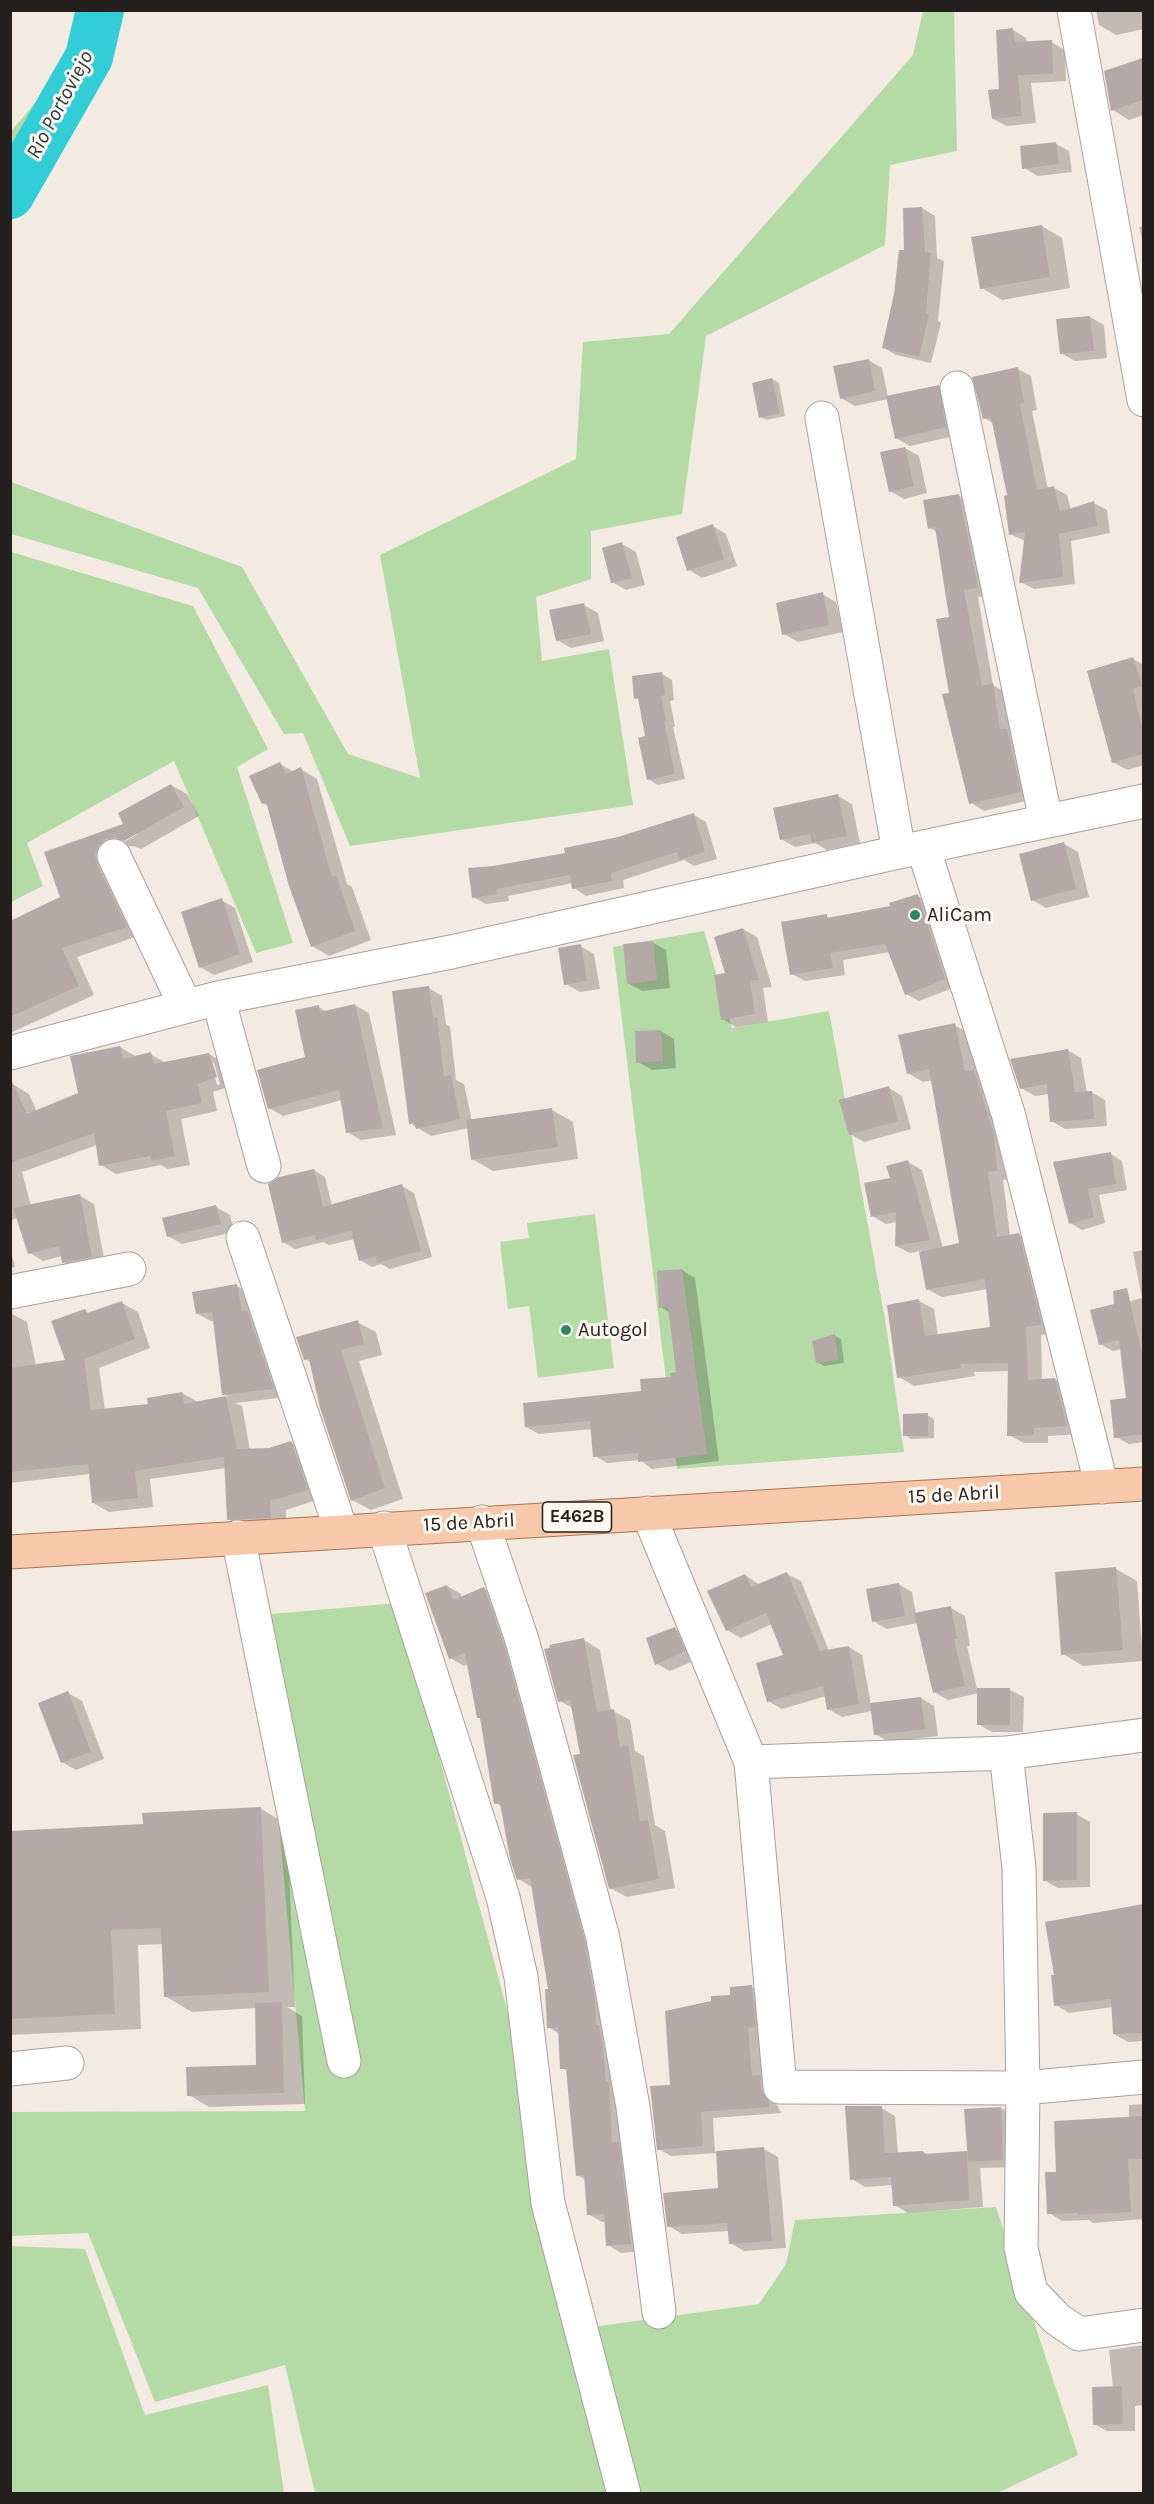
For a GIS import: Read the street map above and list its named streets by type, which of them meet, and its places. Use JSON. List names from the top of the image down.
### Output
{
  "streets": {
    "main road": ["15 de Abril", "E462B"]
  },
  "water": ["Río Portoviejo"],
  "places": ["AliCam", "Autogol"]
}
